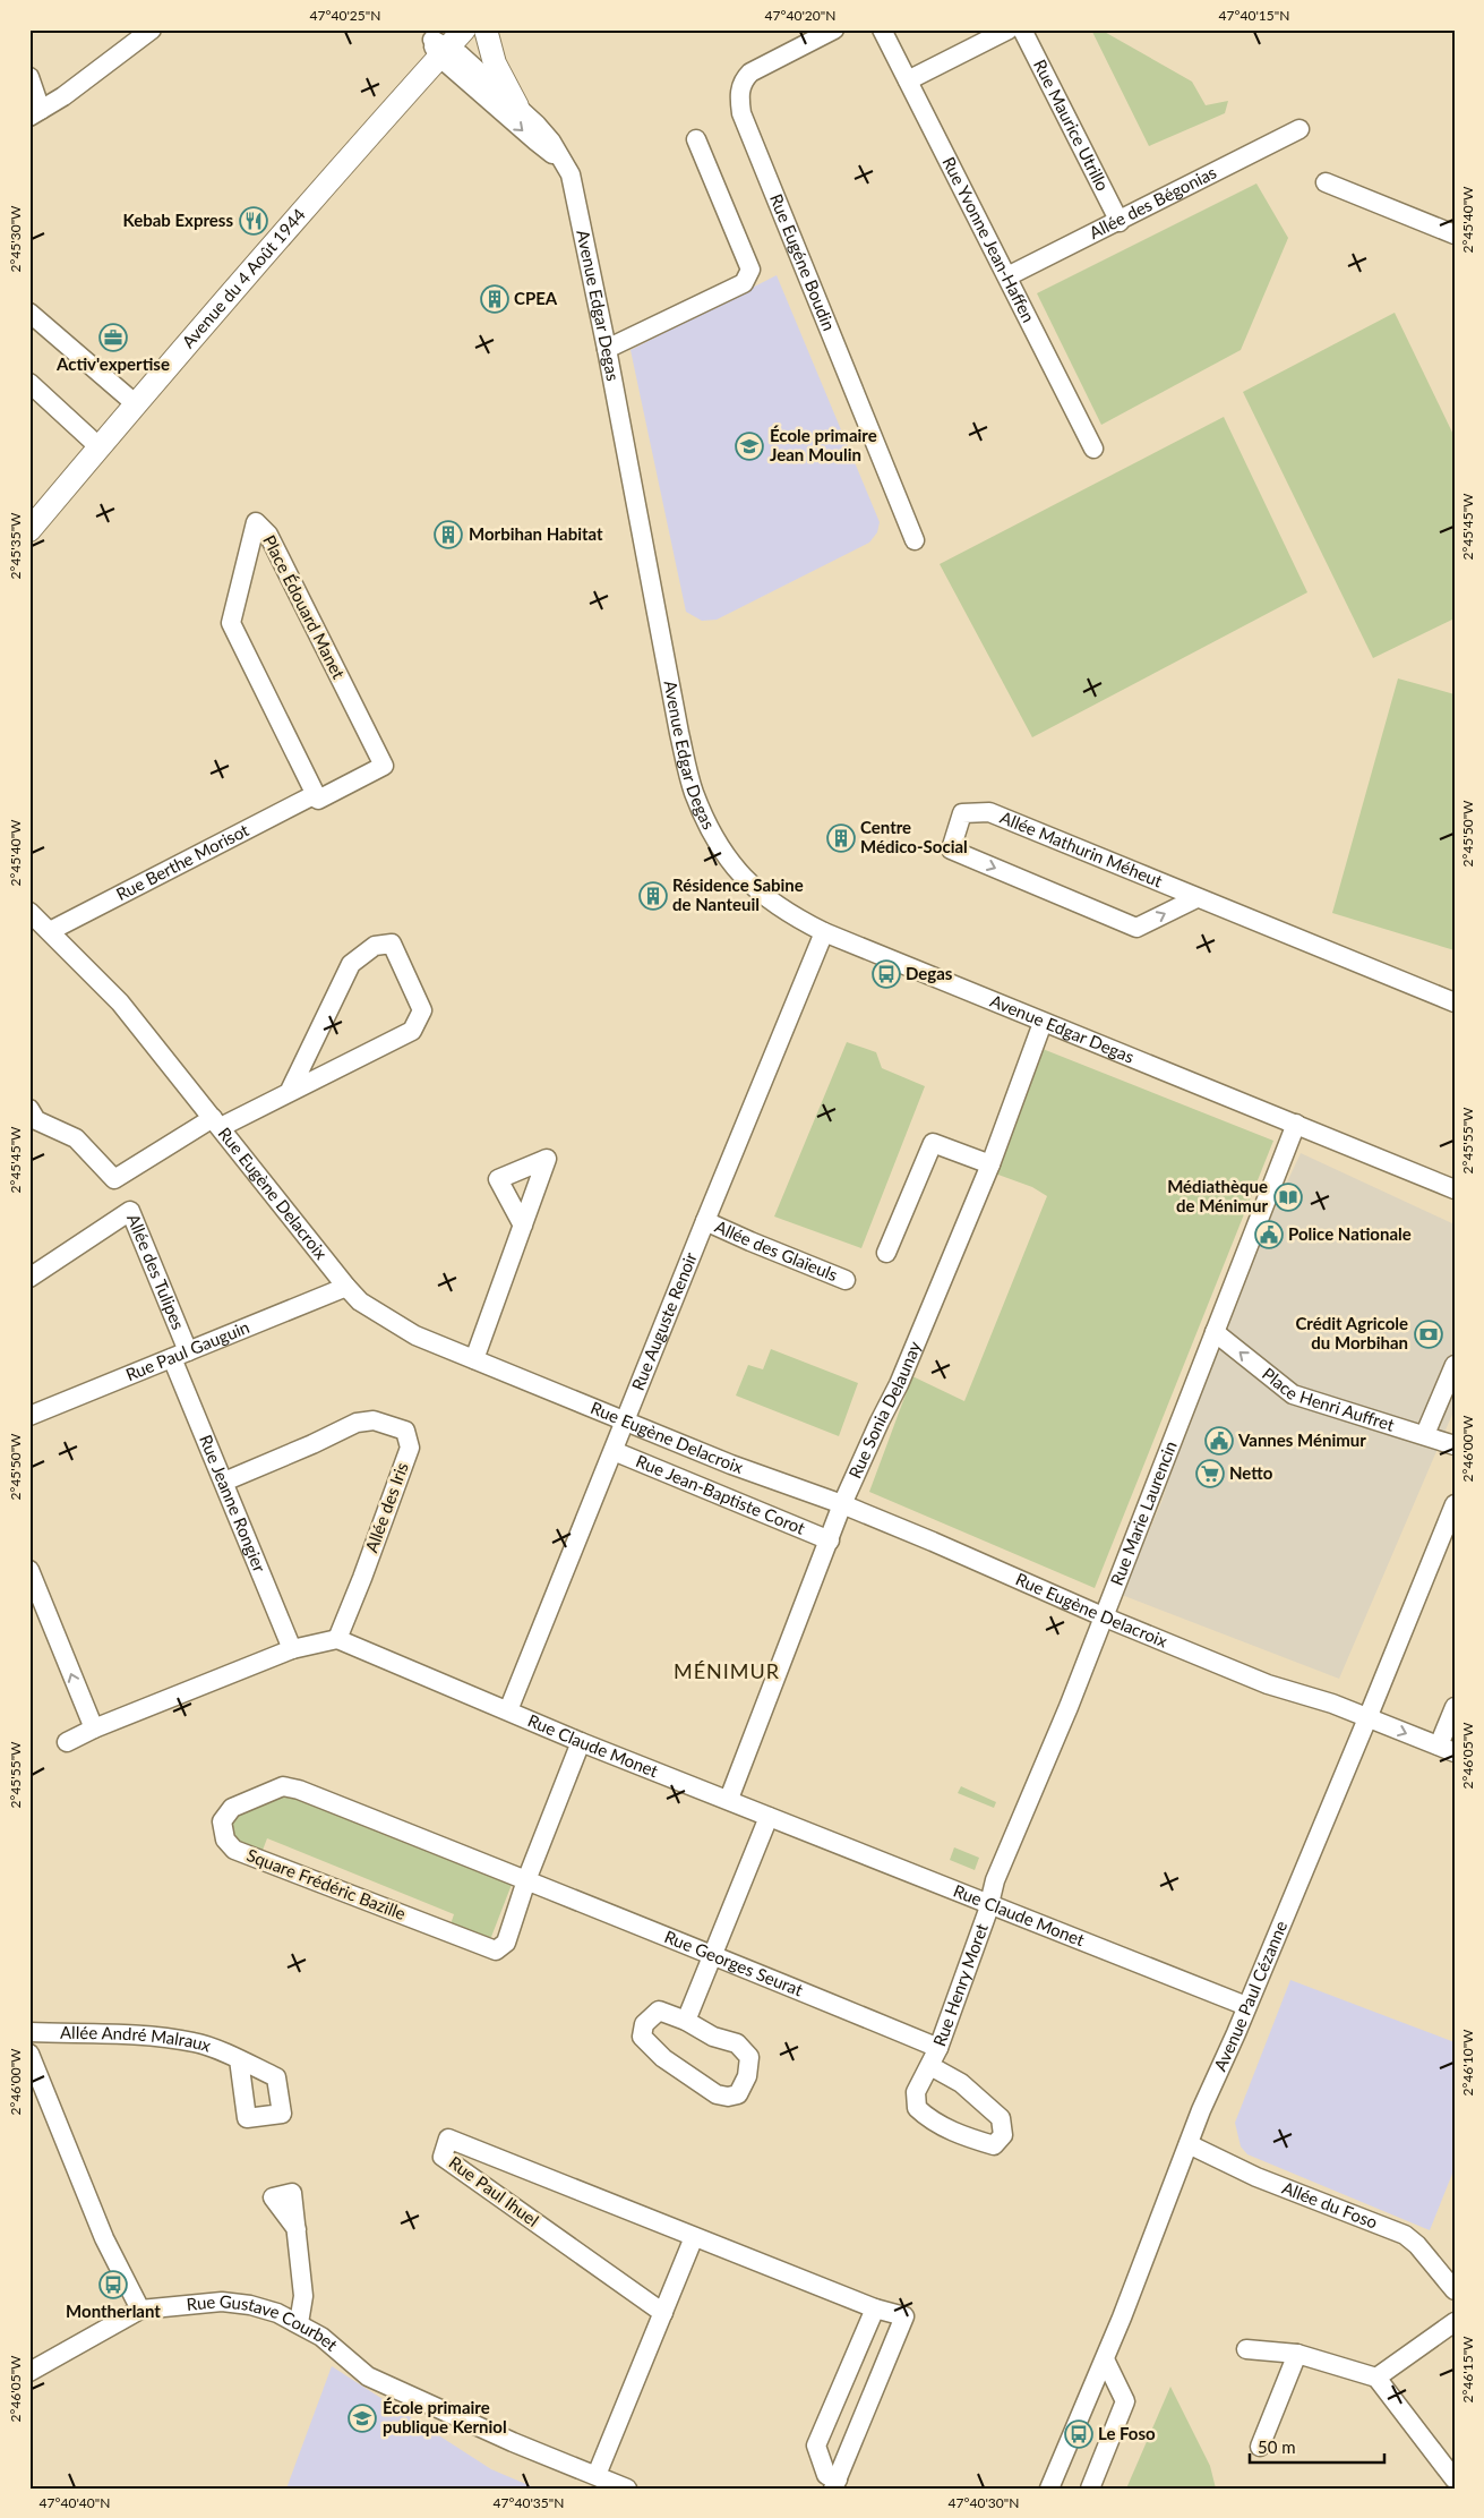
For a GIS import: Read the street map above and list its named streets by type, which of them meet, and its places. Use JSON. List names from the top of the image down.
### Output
{
  "streets": {
    "street": [
      "Rue Maurice Utrillo",
      "Allée des Bégonias",
      "Rue Yvonne Jean-Haffen",
      "Rue Eugéne Boudin",
      "Avenue du 4 Août 1944",
      "Avenue Edgar Degas",
      "Place Édouard Manet",
      "Allée Mathurin Méheut",
      "Rue Berthe Morisot",
      "Rue Eugène Delacroix",
      "Allée des Glaïeuls",
      "Allée des Tulipes",
      "Rue Auguste Renoir",
      "Rue Paul Gauguin",
      "Place Henri Auffret",
      "Rue Sonia Delaunay",
      "Rue Jean-Baptiste Corot",
      "Rue Jeanne Rongier",
      "Allée des Iris",
      "Rue Marie Laurencin",
      "Rue Claude Monet",
      "Square Frédéric Bazille",
      "Rue Georges Seurat",
      "Rue Henry Moret",
      "Avenue Paul Cézanne",
      "Allée André Malraux",
      "Rue Paul Ihuel",
      "Allée du Foso",
      "Rue Gustave Courbet"
    ]
  },
  "crossings": [
    ["Rue Maurice Utrillo", "Allée des Bégonias"],
    ["Allée des Bégonias", "Rue Yvonne Jean-Haffen"],
    ["Avenue du 4 Août 1944", "Avenue Edgar Degas"],
    ["Avenue Edgar Degas", "Rue Auguste Renoir"],
    ["Avenue Edgar Degas", "Rue Sonia Delaunay"],
    ["Avenue Edgar Degas", "Rue Marie Laurencin"],
    ["Place Édouard Manet", "Rue Berthe Morisot"],
    ["Rue Berthe Morisot", "Rue Eugène Delacroix"],
    ["Rue Eugène Delacroix", "Rue Auguste Renoir"],
    ["Rue Eugène Delacroix", "Rue Paul Gauguin"],
    ["Rue Eugène Delacroix", "Rue Sonia Delaunay"],
    ["Rue Eugène Delacroix", "Rue Marie Laurencin"],
    ["Rue Eugène Delacroix", "Avenue Paul Cézanne"],
    ["Allée des Glaïeuls", "Rue Auguste Renoir"],
    ["Allée des Tulipes", "Rue Paul Gauguin"],
    ["Allée des Tulipes", "Rue Jeanne Rongier"],
    ["Rue Auguste Renoir", "Rue Jean-Baptiste Corot"],
    ["Rue Auguste Renoir", "Rue Claude Monet"],
    ["Rue Paul Gauguin", "Rue Jeanne Rongier"],
    ["Place Henri Auffret", "Rue Marie Laurencin"],
    ["Rue Sonia Delaunay", "Rue Jean-Baptiste Corot"],
    ["Rue Sonia Delaunay", "Rue Claude Monet"],
    ["Rue Jeanne Rongier", "Allée des Iris"],
    ["Allée des Iris", "Rue Claude Monet"],
    ["Rue Marie Laurencin", "Rue Claude Monet"],
    ["Rue Marie Laurencin", "Rue Henry Moret"],
    ["Rue Claude Monet", "Rue Henry Moret"],
    ["Rue Claude Monet", "Avenue Paul Cézanne"],
    ["Square Frédéric Bazille", "Rue Georges Seurat"],
    ["Rue Georges Seurat", "Rue Henry Moret"],
    ["Avenue Paul Cézanne", "Allée du Foso"]
  ],
  "one_way": ["Place Henri Auffret"],
  "districts": ["MÉNIMUR"],
  "places": {
    "restaurant": ["Kebab Express"],
    "building": [
      "CPEA",
      "Morbihan Habitat",
      "Centre Médico-Social",
      "Résidence Sabine de Nanteuil"
    ],
    "office": ["Activ'expertise"],
    "school or university": ["École primaire Jean Moulin", "École primaire publique Kerniol"],
    "bus stop": ["Degas", "Montherlant", "Le Foso"],
    "library": ["Médiathèque de Ménimur"],
    "public building": ["Police Nationale", "Vannes Ménimur"],
    "bank": ["Crédit Agricole du Morbihan"],
    "supermarket": ["Netto"]
  },
  "scale_bar": "50 m",
  "coordinates": [
    "47°40'25\"N",
    "47°40'20\"N",
    "47°40'15\"N",
    "2°45'40\"W",
    "2°45'30\"W",
    "2°45'45\"W",
    "2°45'35\"W",
    "2°45'50\"W",
    "2°45'55\"W",
    "2°46'00\"W",
    "2°46'05\"W",
    "2°46'10\"W",
    "2°46'15\"W",
    "47°40'40\"N",
    "47°40'35\"N",
    "47°40'30\"N"
  ]
}
